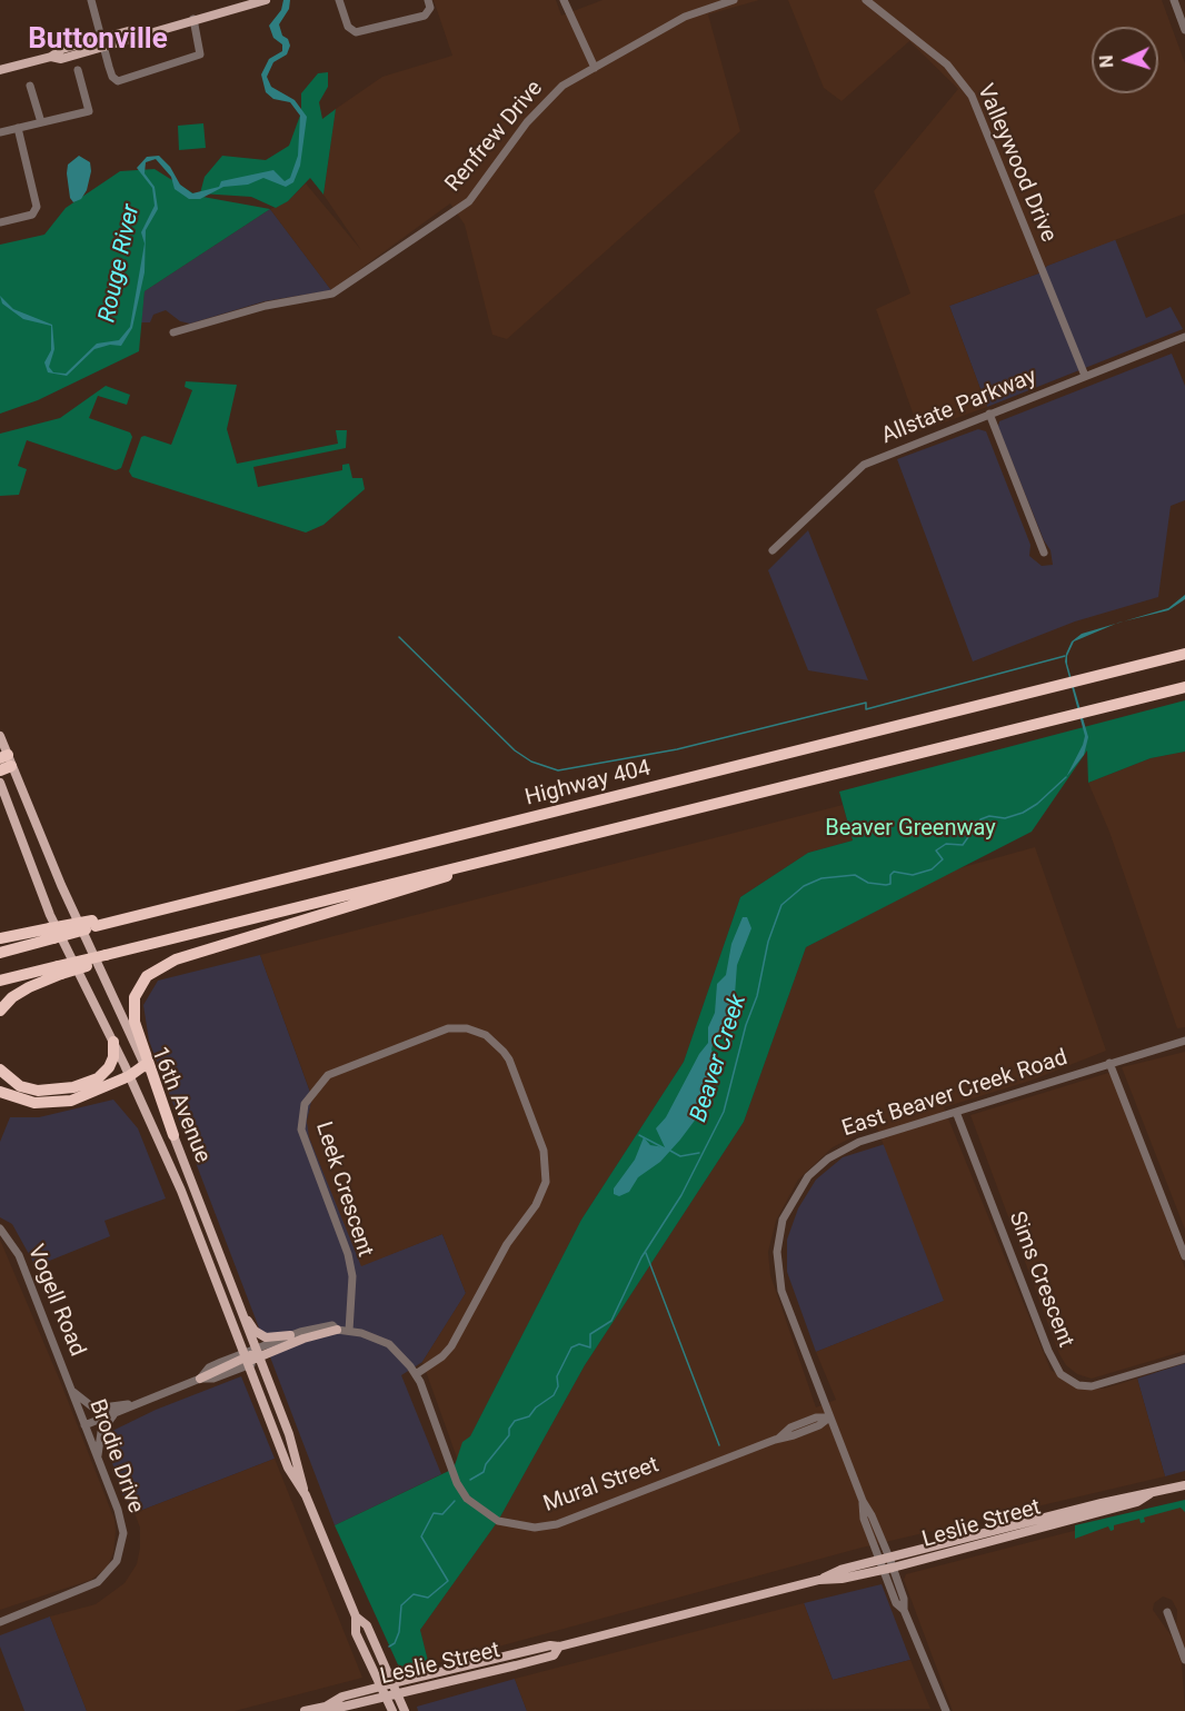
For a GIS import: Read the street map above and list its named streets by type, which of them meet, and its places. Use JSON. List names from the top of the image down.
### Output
{
  "streets": {
    "highway": ["Highway 404"],
    "main road": ["16th Avenue", "Leslie Street"],
    "street": [
      "Renfrew Drive",
      "Valleywood Drive",
      "Allstate Parkway",
      "East Beaver Creek Road",
      "Leek Crescent",
      "Sims Crescent",
      "Vogell Road",
      "Brodie Drive",
      "Mural Street"
    ]
  },
  "crossings": [
    ["Valleywood Drive", "Allstate Parkway"],
    ["East Beaver Creek Road", "Sims Crescent"],
    ["East Beaver Creek Road", "Mural Street"],
    ["East Beaver Creek Road", "Leslie Street"],
    ["16th Avenue", "Mural Street"],
    ["16th Avenue", "Leslie Street"],
    ["Leek Crescent", "Mural Street"],
    ["Vogell Road", "Brodie Drive"]
  ],
  "districts": ["Buttonville"],
  "water": ["Rouge River", "Beaver Creek"],
  "parks": ["Beaver Greenway"],
  "north": "left"
}
